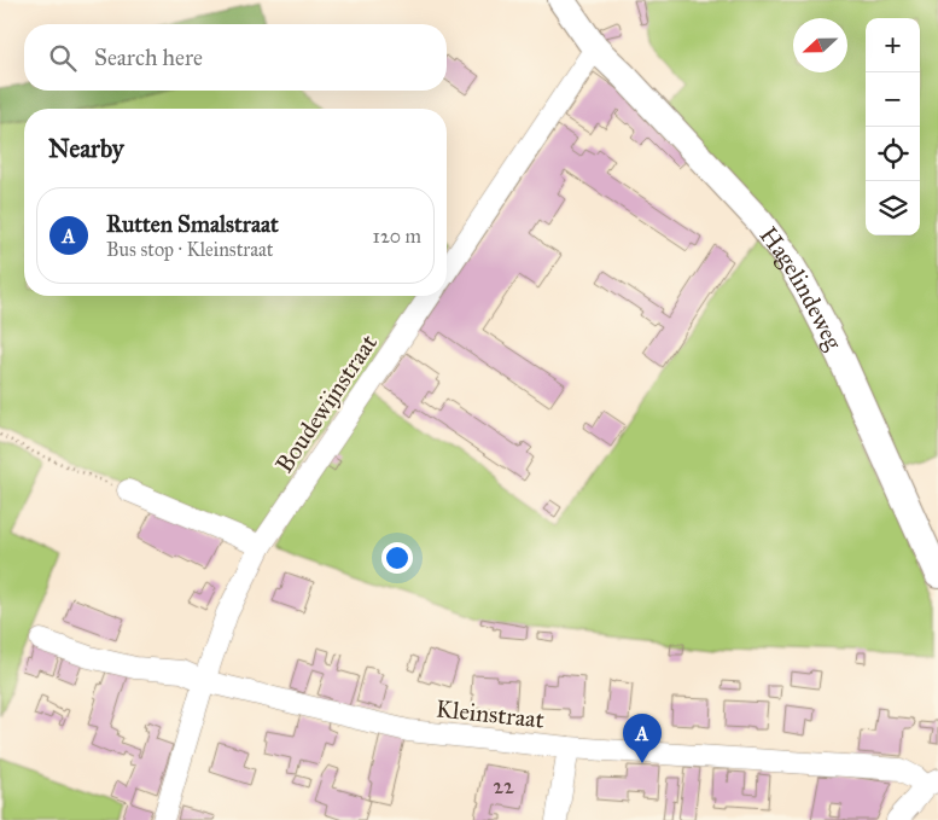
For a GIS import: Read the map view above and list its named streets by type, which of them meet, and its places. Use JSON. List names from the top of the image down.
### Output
{
  "streets": {
    "street": ["Hagelindeweg", "Boudewijnstraat", "Kleinstraat"]
  },
  "crossings": [
    ["Boudewijnstraat", "Kleinstraat"]
  ],
  "house_numbers": ["22"],
  "north": "left",
  "page": {
    "map_buttons": ["+", "−"],
    "search": "Search here",
    "heading": "Nearby",
    "list": [
      {
        "mark": "A",
        "name": "Rutten Smalstraat",
        "note": "Bus stop · Kleinstraat",
        "value": "120 m"
      }
    ],
    "pins": "A"
  }
}
